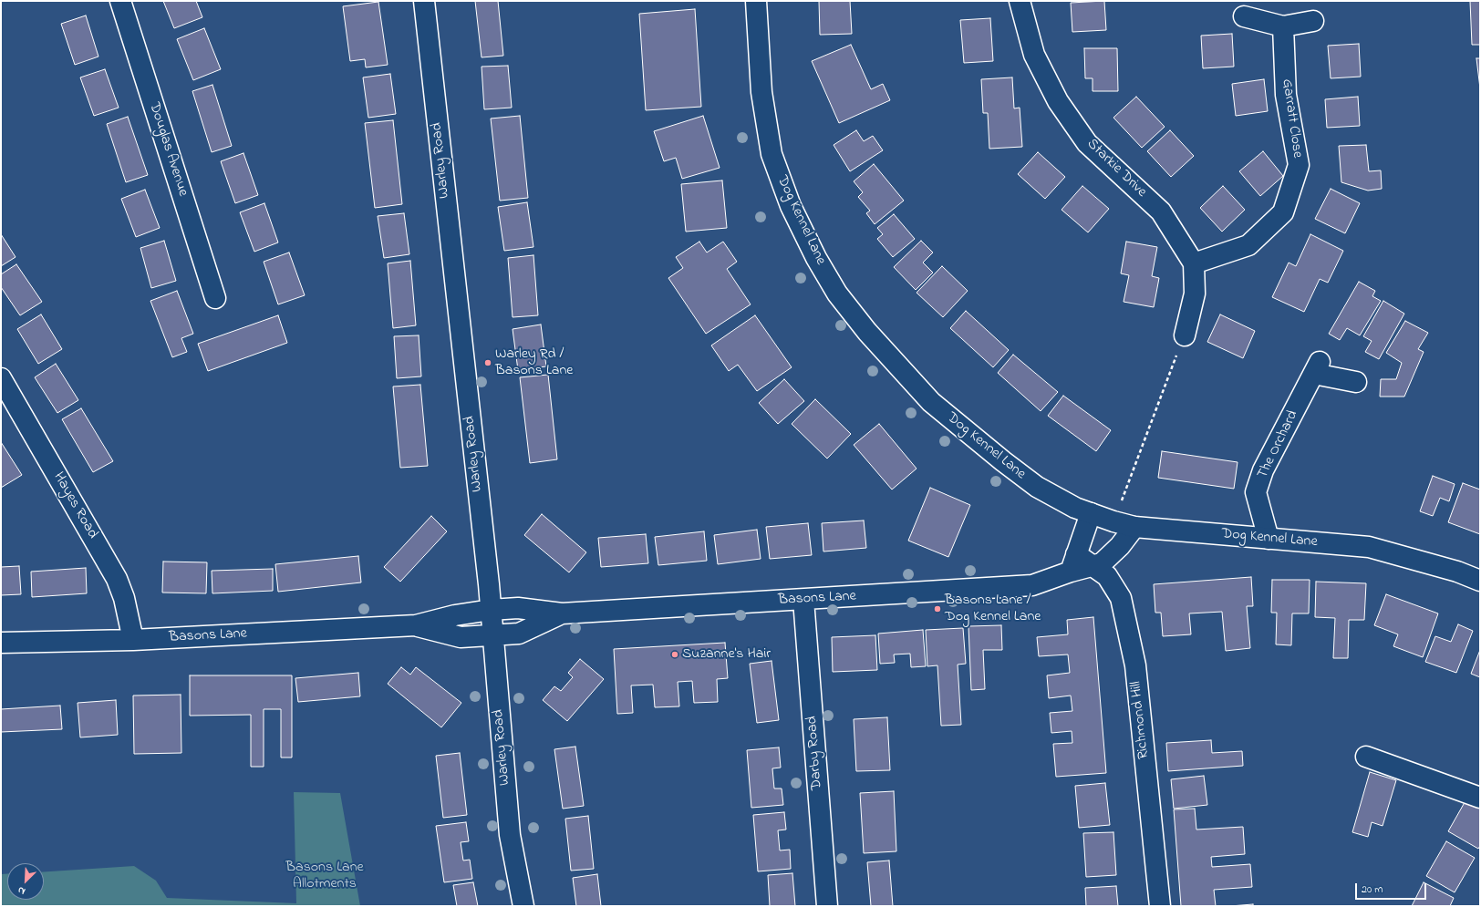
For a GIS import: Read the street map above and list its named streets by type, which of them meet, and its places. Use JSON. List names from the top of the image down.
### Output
{
  "streets": {
    "street": [
      "Garratt Close",
      "Douglas Avenue",
      "Warley Road",
      "Starkie Drive",
      "Dog Kennel Lane",
      "The Orchard",
      "Hayes Road",
      "Basons Lane",
      "Richmond Hill",
      "Darby Road"
    ]
  },
  "crossings": [
    ["Garratt Close", "Starkie Drive"],
    ["Warley Road", "Basons Lane"],
    ["Dog Kennel Lane", "The Orchard"],
    ["Hayes Road", "Basons Lane"],
    ["Basons Lane", "Richmond Hill"],
    ["Basons Lane", "Darby Road"]
  ],
  "parks": ["Basons Lane Allotments"],
  "places": ["Warley Rd / Basons Lane", "Basons Lane / Dog Kennel Lane", "Suzanne's Hair"],
  "scale_bar": "20 m",
  "north": "bottom left"
}
